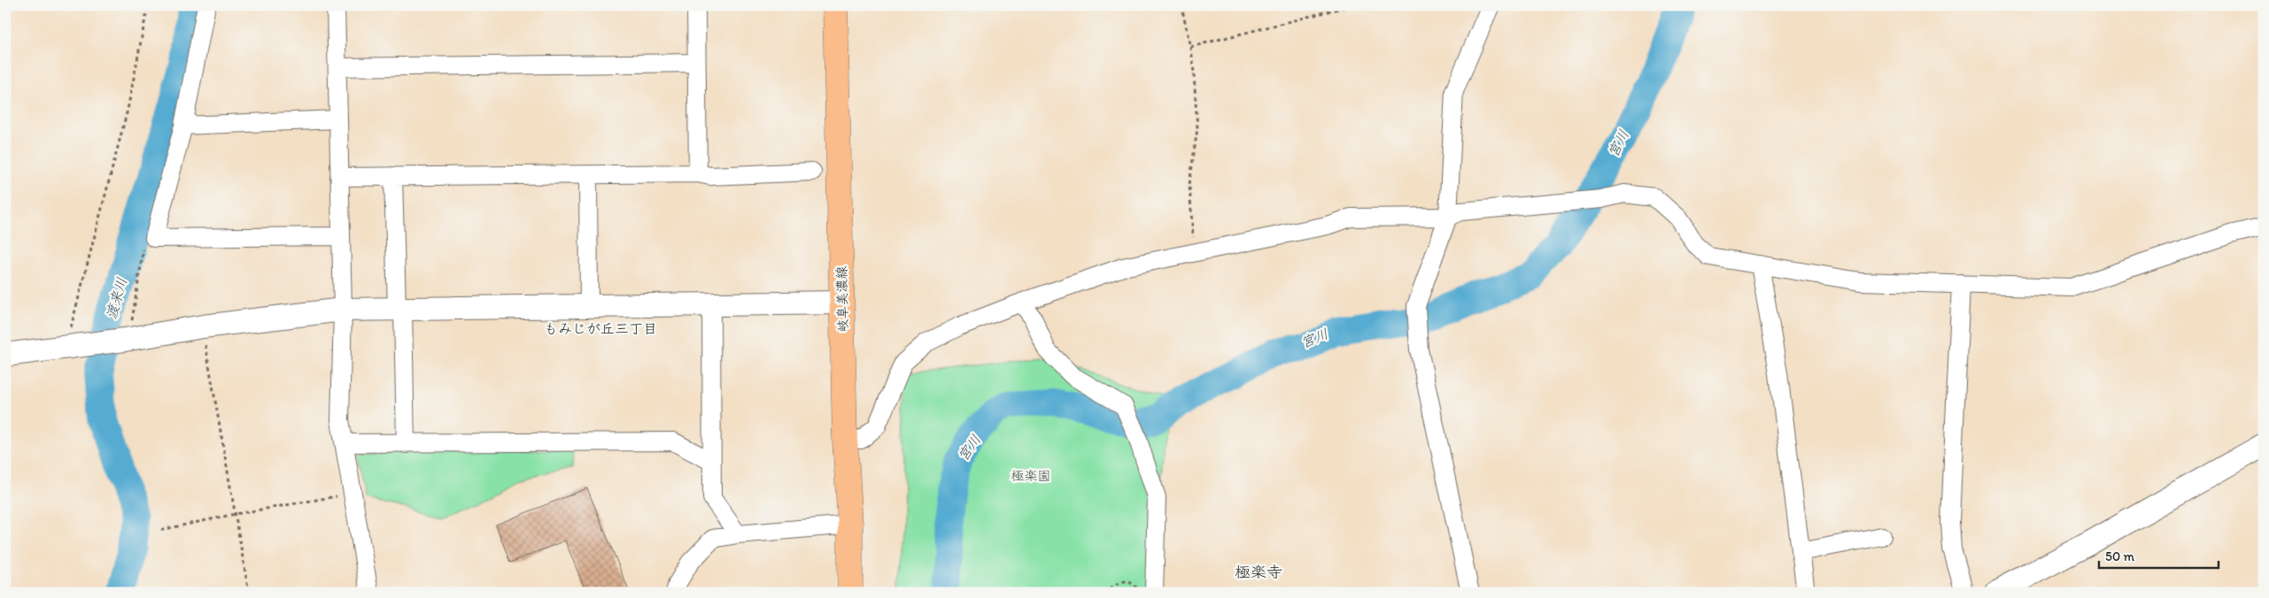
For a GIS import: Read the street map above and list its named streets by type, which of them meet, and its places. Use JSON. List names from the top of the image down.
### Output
{
  "streets": {
    "main road": ["岐阜美濃線"]
  },
  "districts": ["もみじが丘三丁目", "極楽寺"],
  "water": ["宮川", "渡来川"],
  "parks": ["極楽園"],
  "scale_bar": "50 m"
}
